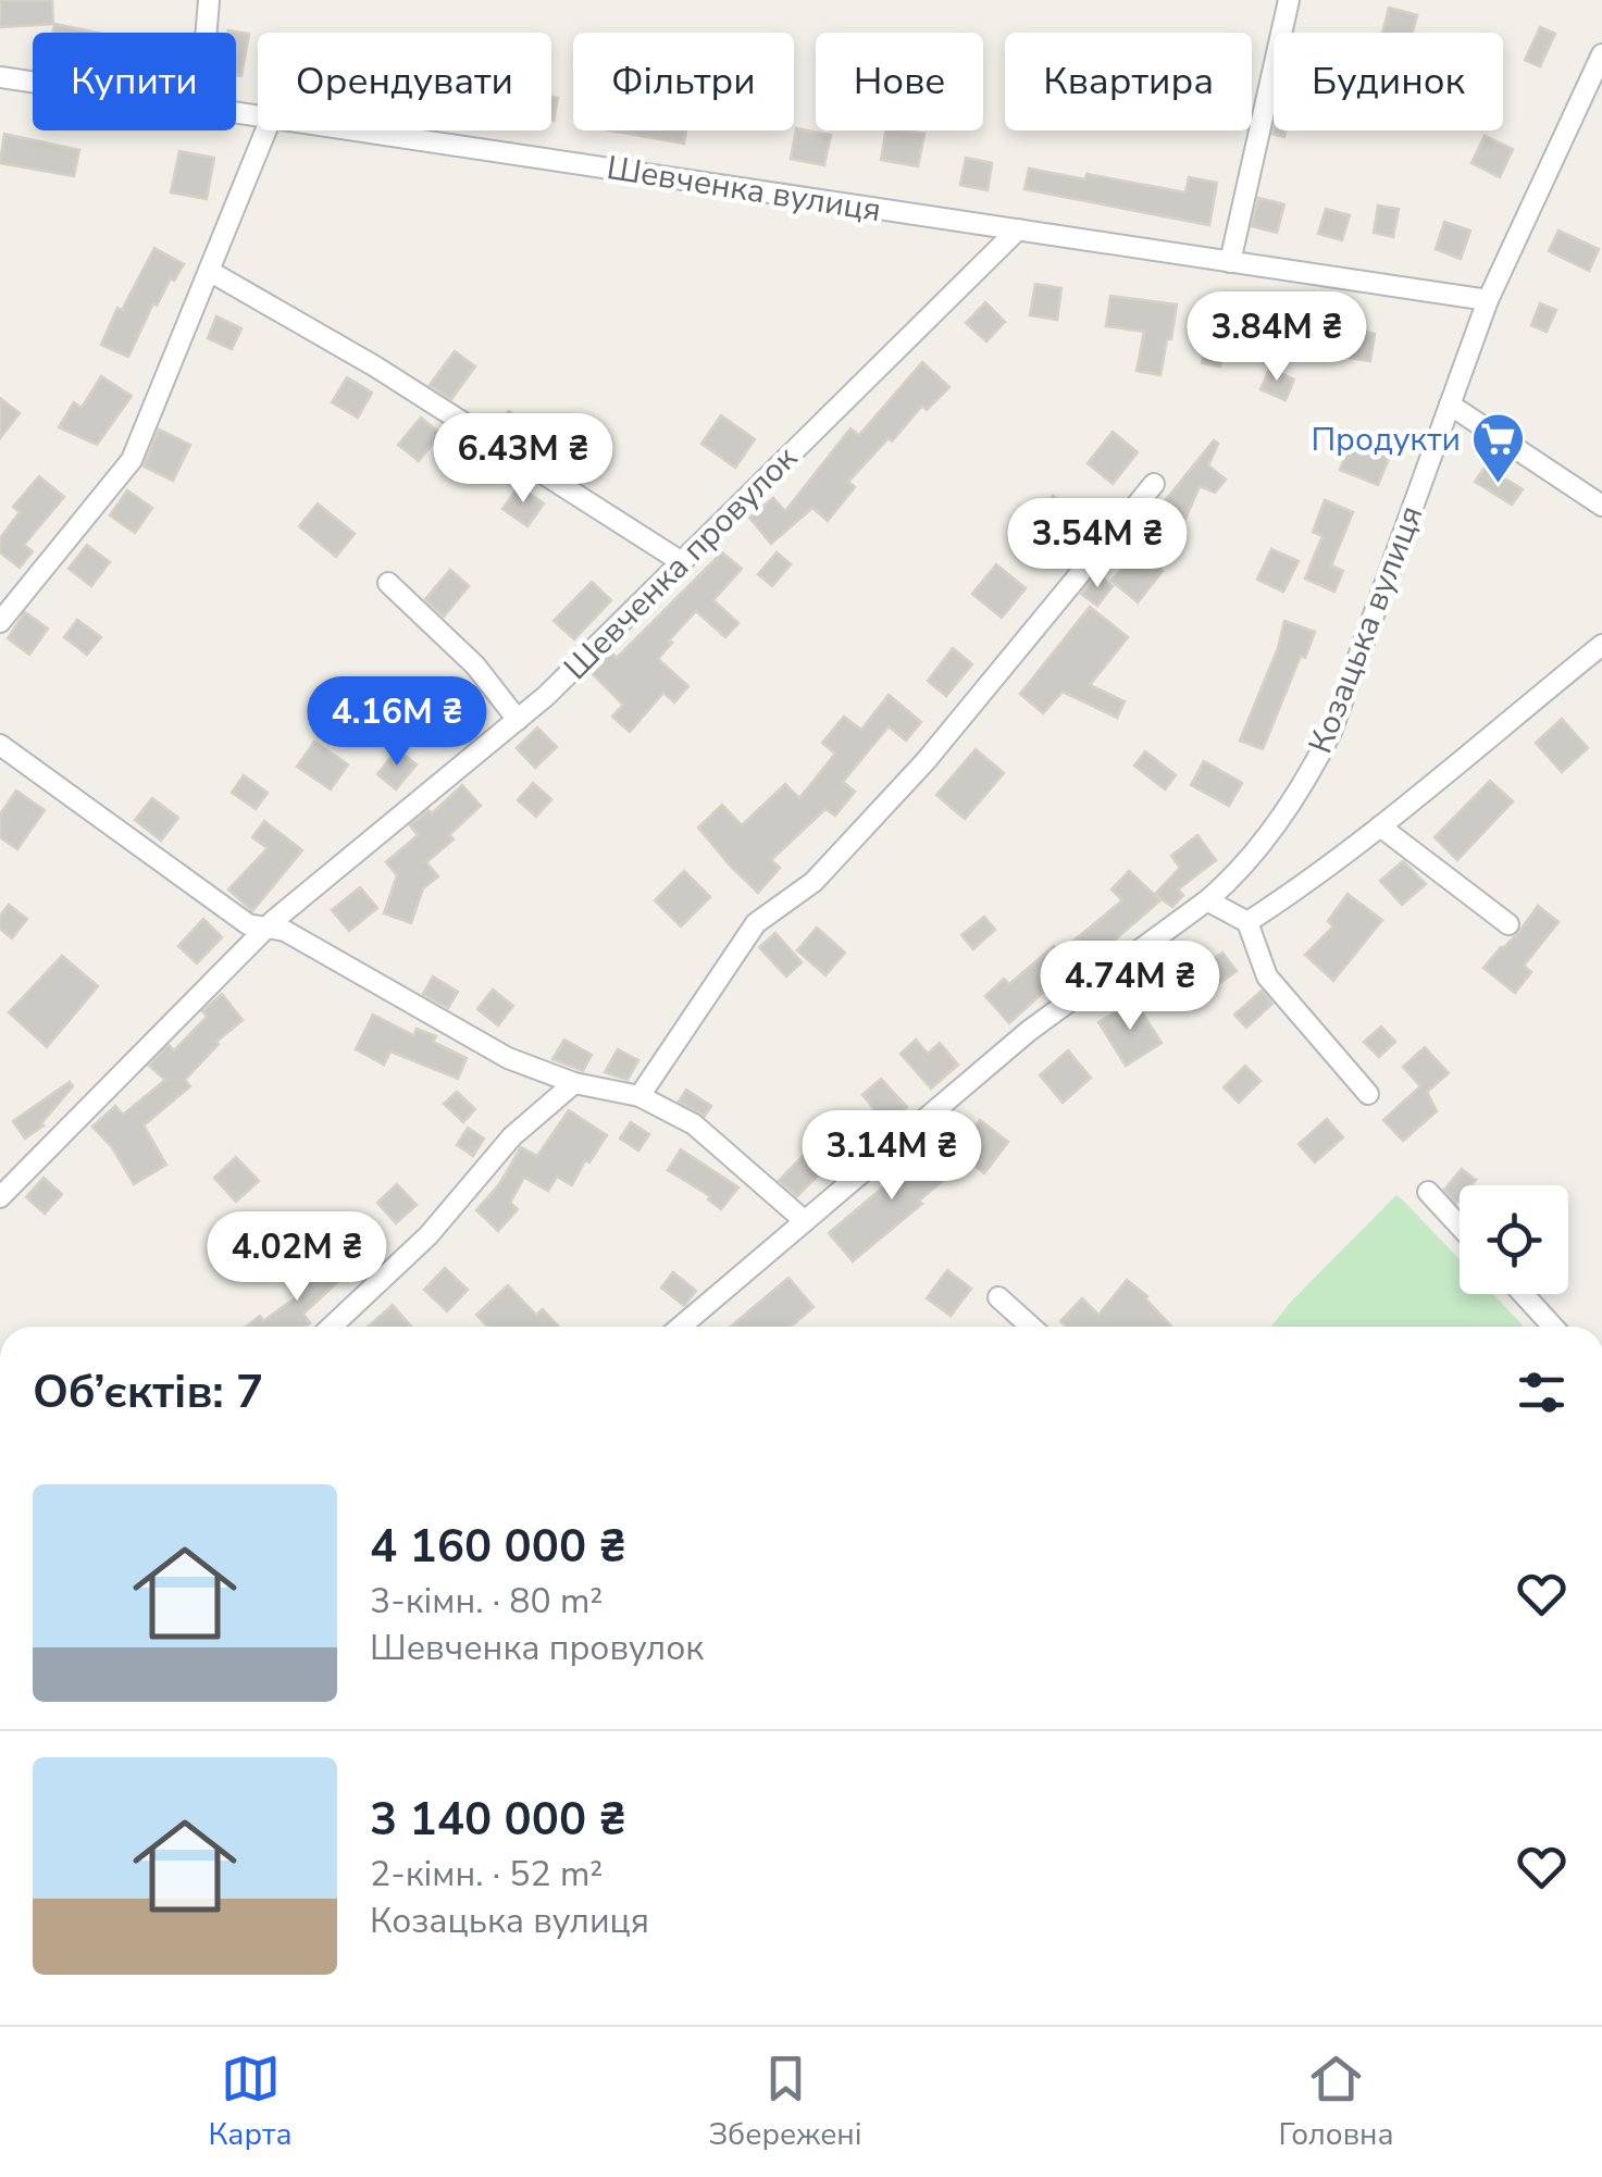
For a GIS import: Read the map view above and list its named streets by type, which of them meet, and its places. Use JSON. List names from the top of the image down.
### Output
{
  "streets": {
    "street": ["Шевченка вулиця", "Шевченка провулок", "Козацька вулиця"]
  },
  "crossings": [
    ["Шевченка вулиця", "Шевченка провулок"],
    ["Шевченка вулиця", "Козацька вулиця"]
  ],
  "places": {
    "supermarket": ["Продукти"]
  },
  "page": {
    "chip": [
      "Купити",
      "Орендувати",
      "Фільтри",
      "Нове",
      "Квартира",
      "Будинок"
    ],
    "price": [
      "3.84M ₴",
      "6.43M ₴",
      "3.54M ₴",
      "4.16M ₴",
      "4.74M ₴",
      "3.14M ₴",
      "4.02M ₴"
    ],
    "heading": "Об’єктів: 7",
    "list": [
      {
        "name": "4 160 000 ₴",
        "note": "3-кімн. · 80 m² · Шевченка провулок"
      },
      {
        "name": "3 140 000 ₴",
        "note": "2-кімн. · 52 m² · Козацька вулиця"
      }
    ],
    "tabs": ["Карта", "Збережені", "Головна"]
  }
}
